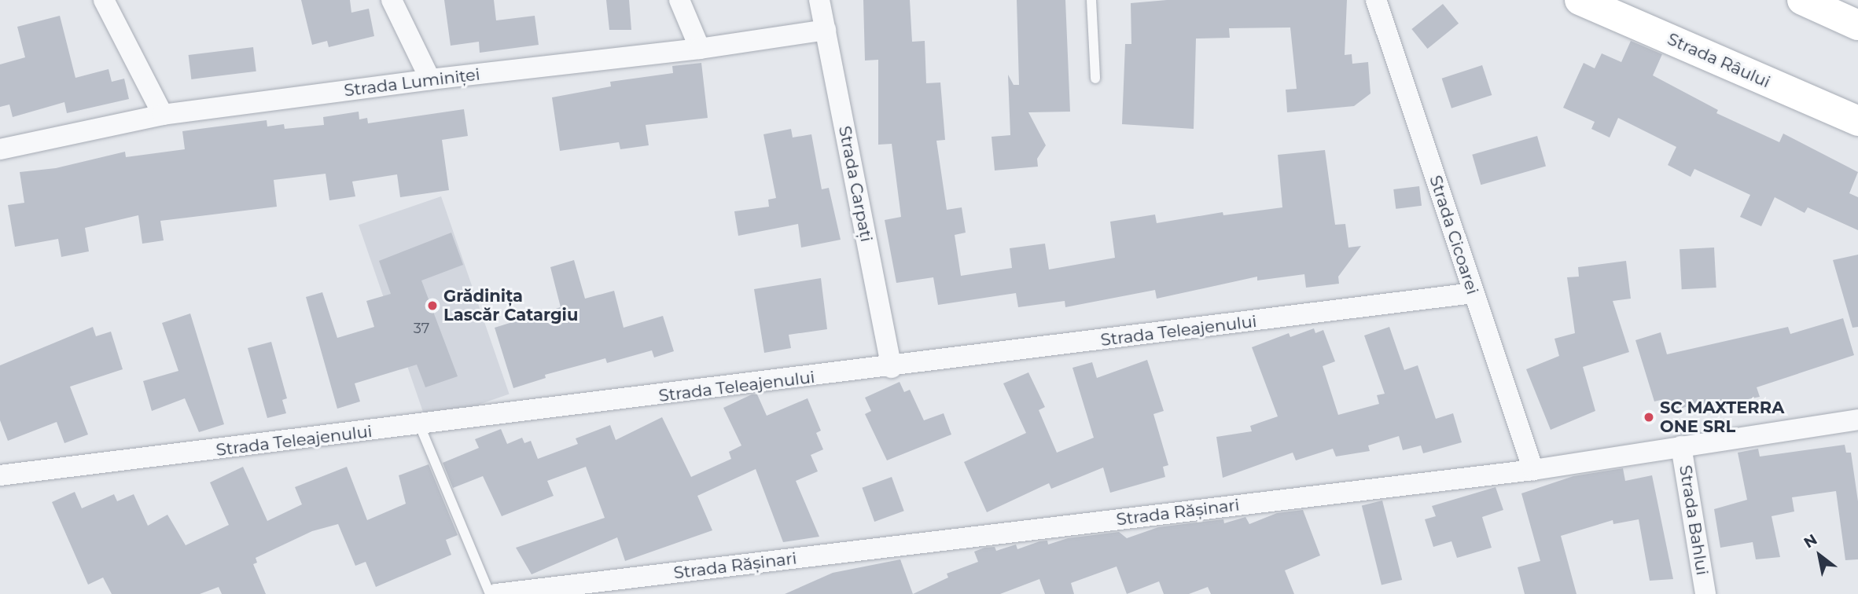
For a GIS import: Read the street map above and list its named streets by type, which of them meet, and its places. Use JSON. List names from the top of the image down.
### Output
{
  "streets": {
    "main road": ["Strada Râului"],
    "street": [
      "Strada Luminiței",
      "Strada Carpați",
      "Strada Cicoarei",
      "Strada Teleajenului",
      "Strada Rășinari",
      "Strada Bahlui"
    ]
  },
  "crossings": [
    ["Strada Luminiței", "Strada Carpați"],
    ["Strada Carpați", "Strada Teleajenului"],
    ["Strada Cicoarei", "Strada Teleajenului"],
    ["Strada Cicoarei", "Strada Rășinari"],
    ["Strada Rășinari", "Strada Bahlui"]
  ],
  "places": ["Grădinița Lascăr Catargiu", "SC MAXTERRA ONE SRL"],
  "house_numbers": ["37"],
  "north": "top left"
}
